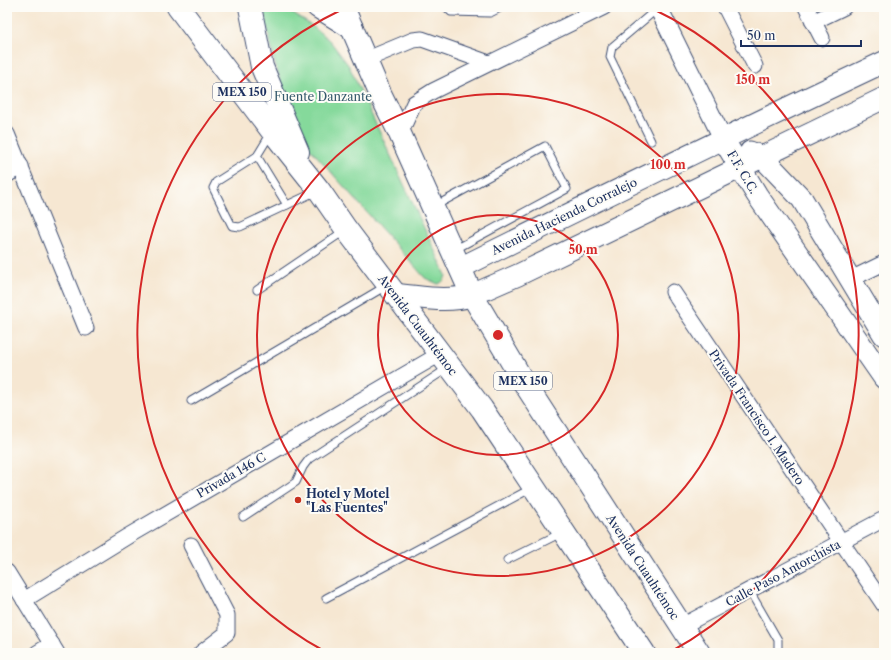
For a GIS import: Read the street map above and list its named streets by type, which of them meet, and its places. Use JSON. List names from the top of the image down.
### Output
{
  "streets": {
    "main road": [
      "MEX 150",
      "F.F. C.C.",
      "Avenida Hacienda Corralejo",
      "Avenida Cuauhtémoc"
    ],
    "street": ["Privada Francisco I. Madero", "Privada 146 C", "Calle Paso Antorchista"]
  },
  "crossings": [
    ["F.F. C.C.", "Avenida Hacienda Corralejo"],
    ["Avenida Hacienda Corralejo", "Avenida Cuauhtémoc"],
    ["Avenida Cuauhtémoc", "Privada 146 C"],
    ["Avenida Cuauhtémoc", "Calle Paso Antorchista"],
    ["Privada Francisco I. Madero", "Calle Paso Antorchista"]
  ],
  "parks": ["Fuente Danzante"],
  "places": ["Hotel y Motel \"Las Fuentes\""],
  "scale_bar": "50 m",
  "rings": ["150 m", "100 m", "50 m"]
}
